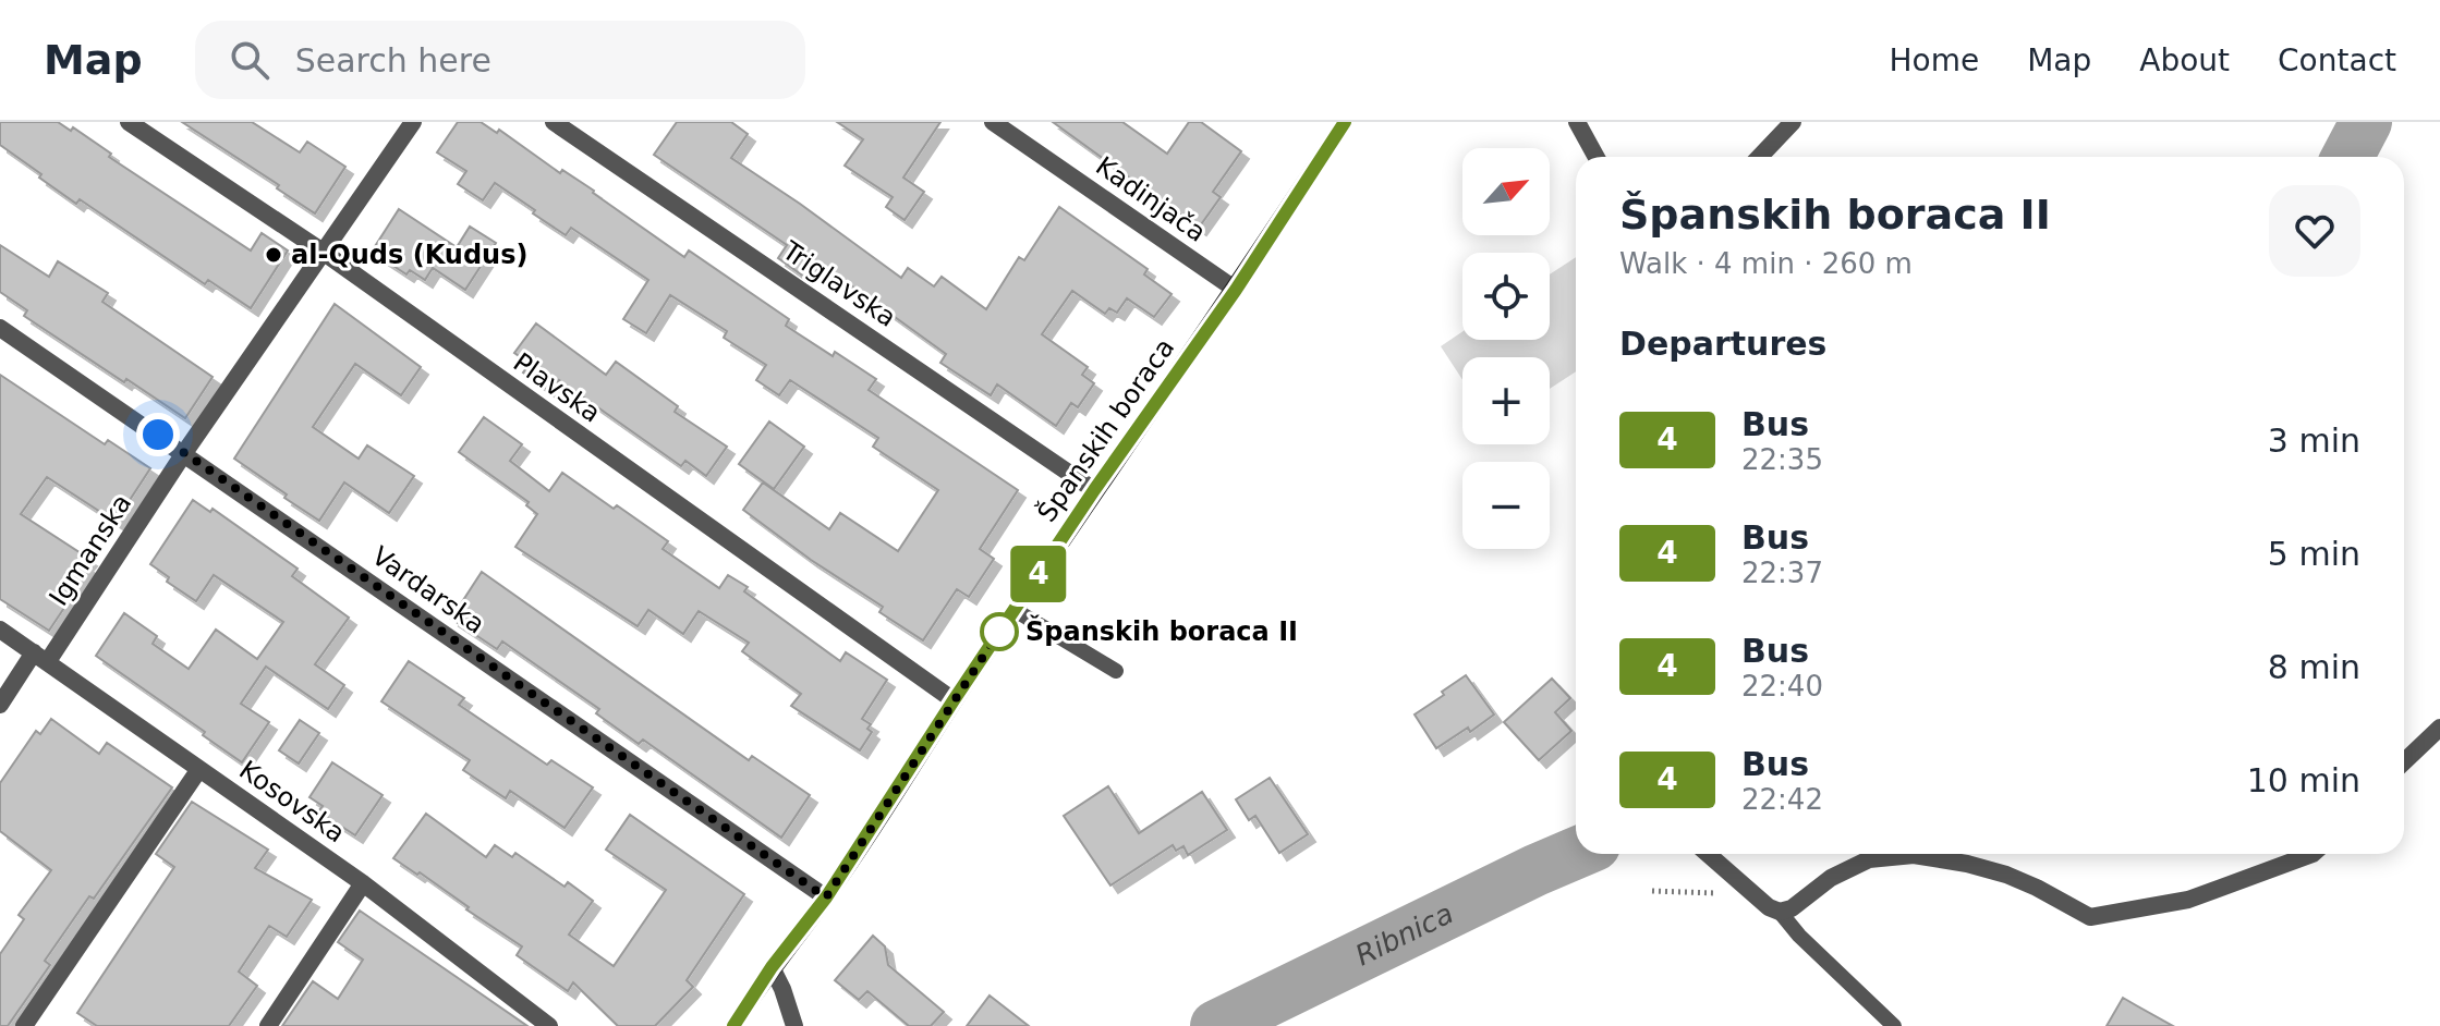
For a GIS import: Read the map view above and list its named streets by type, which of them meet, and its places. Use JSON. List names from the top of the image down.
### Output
{
  "streets": {
    "main road": ["Španskih boraca"],
    "street": [
      "Kadinjača",
      "Triglavska",
      "Plavska",
      "Igmanska",
      "Vardarska",
      "Kosovska"
    ]
  },
  "crossings": [
    ["Kadinjača", "Španskih boraca"],
    ["Triglavska", "Španskih boraca"],
    ["Plavska", "Španskih boraca"],
    ["Plavska", "Igmanska"],
    ["Španskih boraca", "Vardarska"],
    ["Igmanska", "Vardarska"],
    ["Igmanska", "Kosovska"]
  ],
  "water": ["Ribnica"],
  "places": ["al-Quds (Kudus)", "Španskih boraca II"],
  "lines": ["bus line 4"],
  "north": "top right",
  "page": {
    "header": "Map",
    "search": "Search here",
    "nav": [
      "Home",
      "Map",
      "About",
      "Contact"
    ],
    "on_map": "4",
    "map_buttons": ["+", "−"],
    "heading": [
      ["Španskih boraca II", "Walk · 4 min · 260 m"],
      "Departures"
    ],
    "list": [
      {
        "mark": "4",
        "name": "Bus",
        "note": "22:35",
        "value": "3 min"
      },
      {
        "mark": "4",
        "name": "Bus",
        "note": "22:37",
        "value": "5 min"
      },
      {
        "mark": "4",
        "name": "Bus",
        "note": "22:40",
        "value": "8 min"
      },
      {
        "mark": "4",
        "name": "Bus",
        "note": "22:42",
        "value": "10 min"
      }
    ]
  }
}
